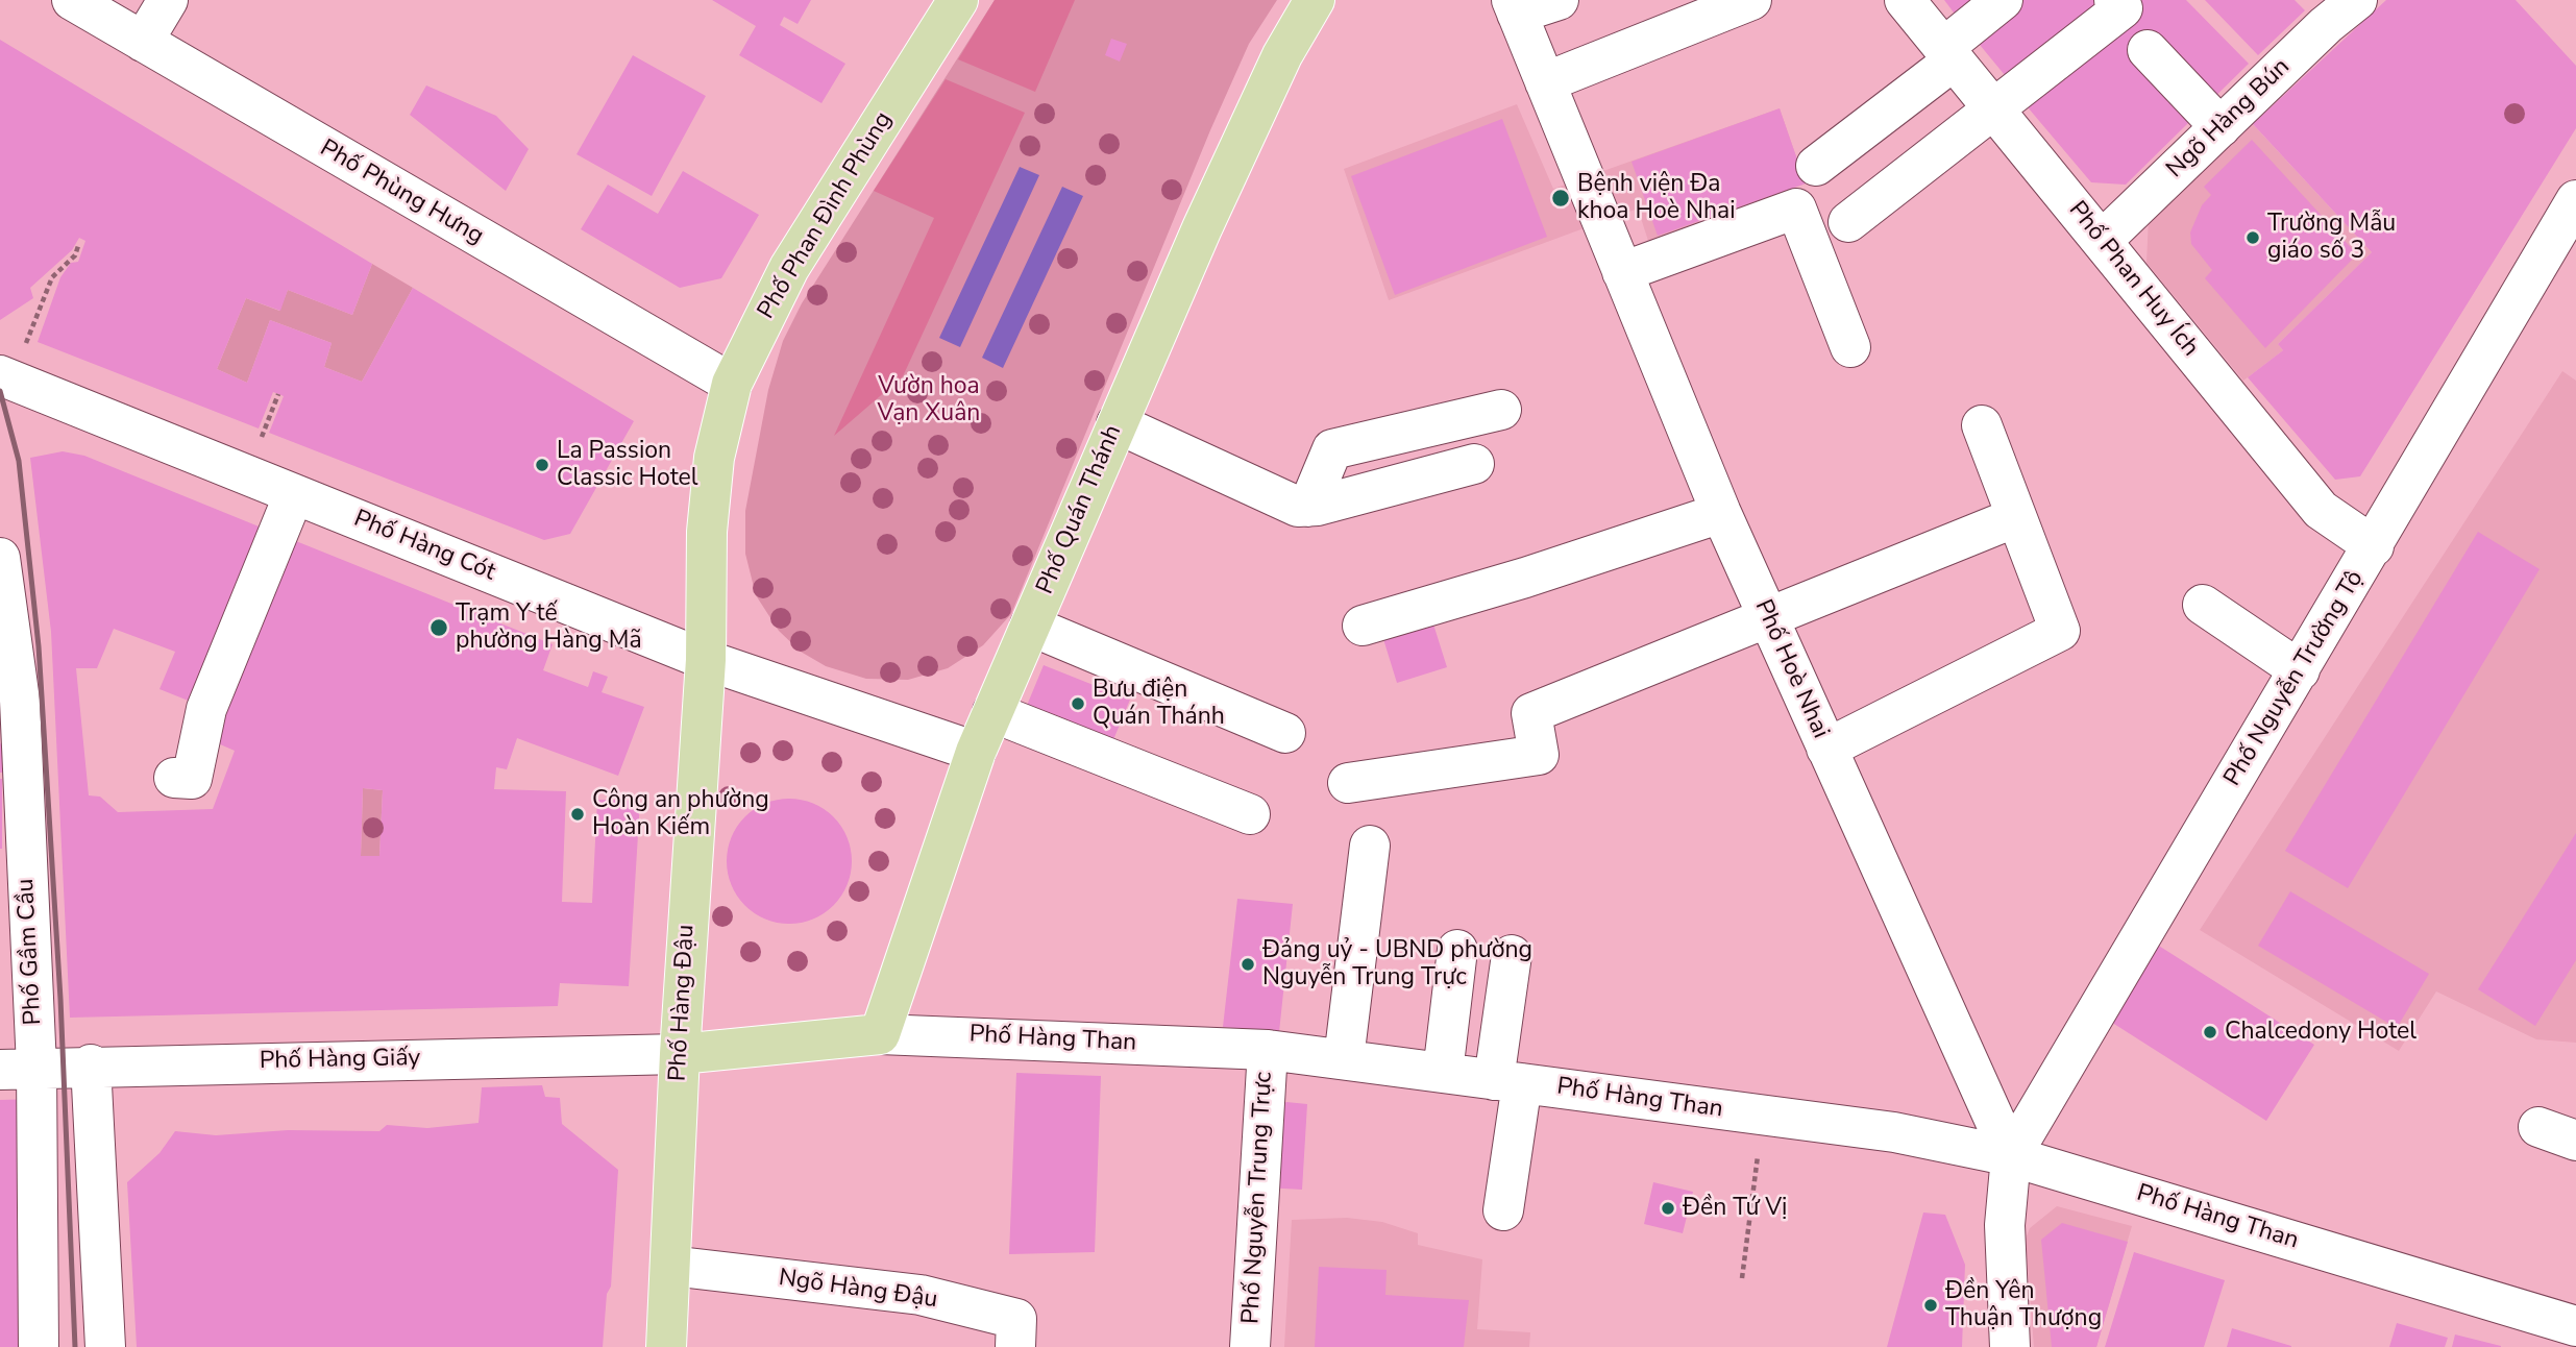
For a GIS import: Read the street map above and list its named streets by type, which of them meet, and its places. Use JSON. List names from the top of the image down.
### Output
{
  "streets": {
    "main road": [
      "Phố Phan Đình Phùng",
      "Phố Quán Thánh",
      "Phố Hàng Đậu",
      "Phố Hàng Than"
    ],
    "street": [
      "Ngõ Hàng Bún",
      "Phố Phùng Hưng",
      "Phố Phan Huy Ích",
      "Phố Hàng Cót",
      "Phố Hoè Nhai",
      "Phố Nguyễn Trường Tộ",
      "Phố Gầm Cầu",
      "Phố Hàng Giấy",
      "Phố Nguyễn Trung Trực",
      "Ngõ Hàng Đậu"
    ]
  },
  "crossings": [
    ["Ngõ Hàng Bún", "Phố Phan Huy Ích"],
    ["Phố Phùng Hưng", "Phố Phan Đình Phùng"],
    ["Phố Phan Đình Phùng", "Phố Hàng Cót"],
    ["Phố Phan Đình Phùng", "Phố Hàng Đậu"],
    ["Phố Phan Huy Ích", "Phố Nguyễn Trường Tộ"],
    ["Phố Quán Thánh", "Phố Hàng Cót"],
    ["Phố Quán Thánh", "Phố Hàng Than"],
    ["Phố Hàng Cót", "Phố Hàng Đậu"],
    ["Phố Hoè Nhai", "Phố Nguyễn Trường Tộ"],
    ["Phố Hoè Nhai", "Phố Hàng Than"],
    ["Phố Nguyễn Trường Tộ", "Phố Hàng Than"],
    ["Phố Gầm Cầu", "Phố Hàng Giấy"],
    ["Phố Hàng Đậu", "Phố Hàng Than"],
    ["Phố Hàng Đậu", "Phố Hàng Giấy"],
    ["Phố Hàng Đậu", "Ngõ Hàng Đậu"],
    ["Phố Hàng Than", "Phố Hàng Giấy"],
    ["Phố Hàng Than", "Phố Nguyễn Trung Trực"]
  ],
  "parks": ["Vườn hoa Vạn Xuân"],
  "places": [
    "Bệnh viện Đa khoa Hoè Nhai",
    "Trường Mẫu giáo số 3",
    "La Passion Classic Hotel",
    "Trạm Y tế phường Hàng Mã",
    "Bưu điện Quán Thánh",
    "Công an phường Hoàn Kiếm",
    "Đảng uỷ - UBND phường Nguyễn Trung Trực",
    "Chalcedony Hotel",
    "Đền Tứ Vị",
    "Đền Yên Thuận Thượng"
  ]
}
